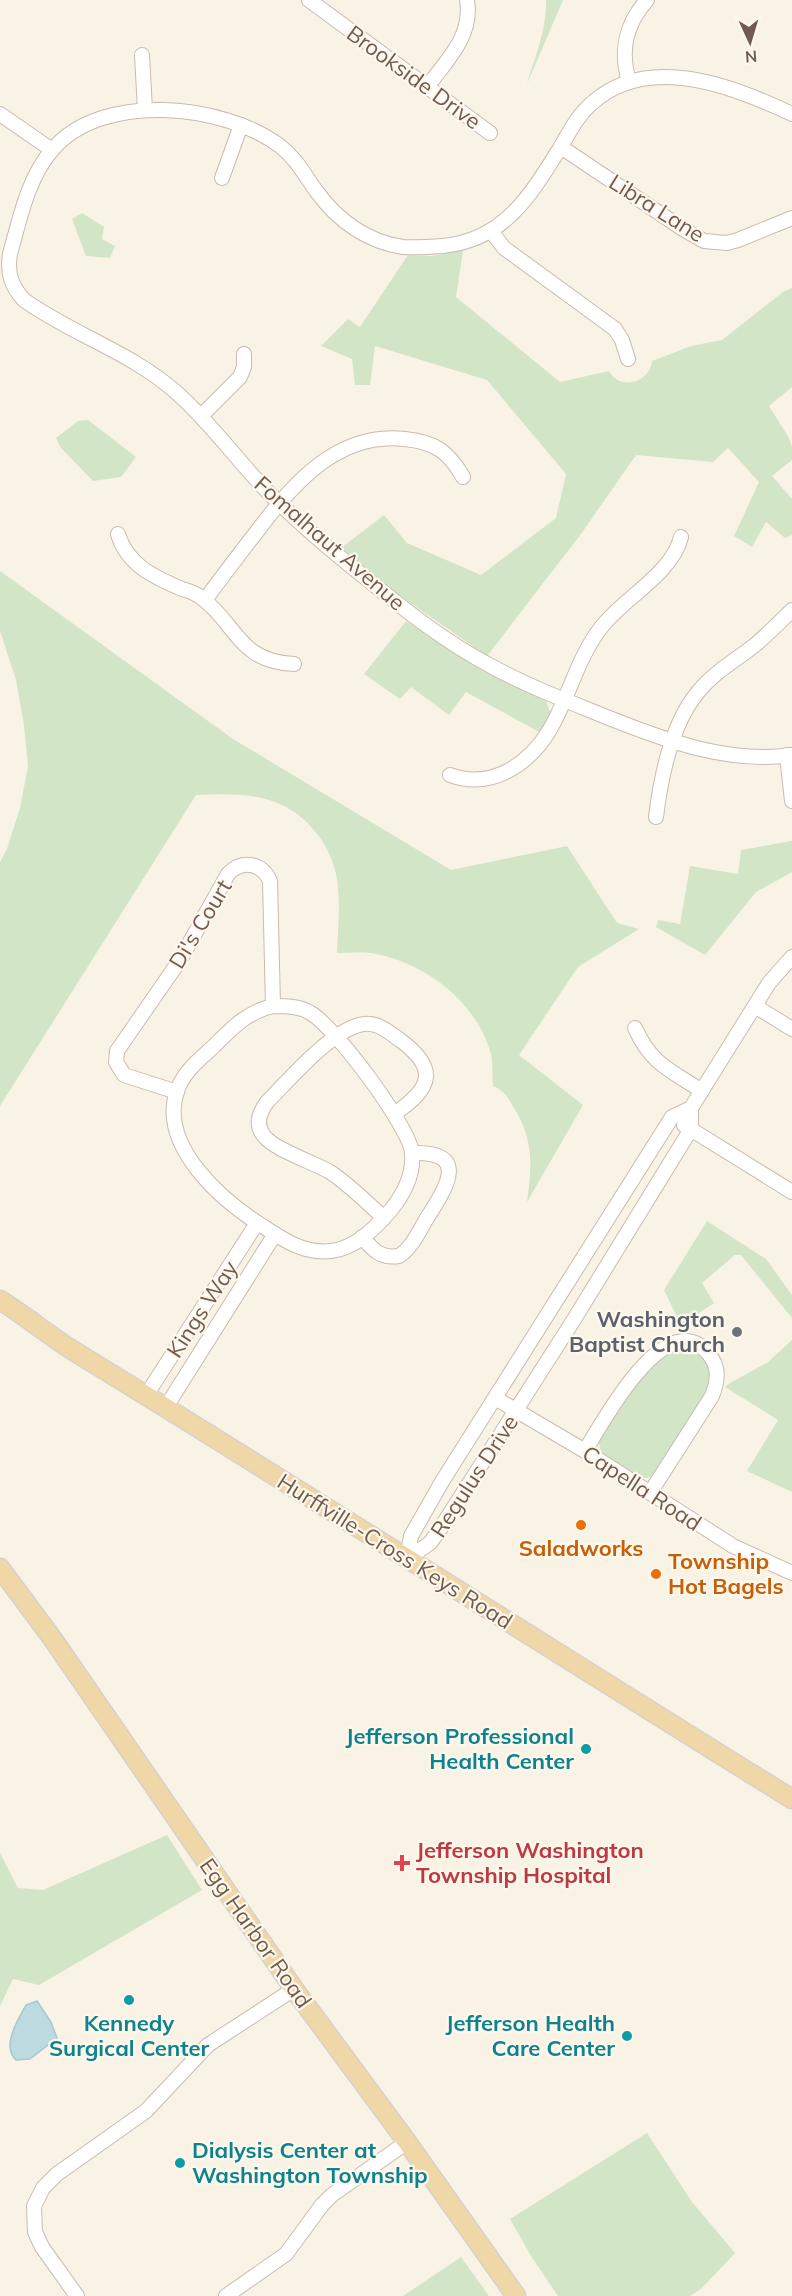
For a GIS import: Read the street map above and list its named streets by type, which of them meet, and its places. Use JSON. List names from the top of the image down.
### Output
{
  "streets": {
    "main road": ["Hurffville-Cross Keys Road", "Egg Harbor Road"],
    "street": [
      "Brookside Drive",
      "Libra Lane",
      "Fomalhaut Avenue",
      "Di's Court",
      "Kings Way",
      "Regulus Drive",
      "Capella Road"
    ]
  },
  "crossings": [
    ["Libra Lane", "Fomalhaut Avenue"],
    ["Kings Way", "Hurffville-Cross Keys Road"],
    ["Regulus Drive", "Capella Road"],
    ["Regulus Drive", "Hurffville-Cross Keys Road"]
  ],
  "places": {
    "other": [
      "Washington Baptist Church",
      "Saladworks",
      "Township Hot Bagels",
      "Jefferson Professional Health Center",
      "Kennedy Surgical Center",
      "Jefferson Health Care Center",
      "Dialysis Center at Washington Township"
    ],
    "health": ["Jefferson Washington Township Hospital"]
  },
  "north": "bottom"
}
